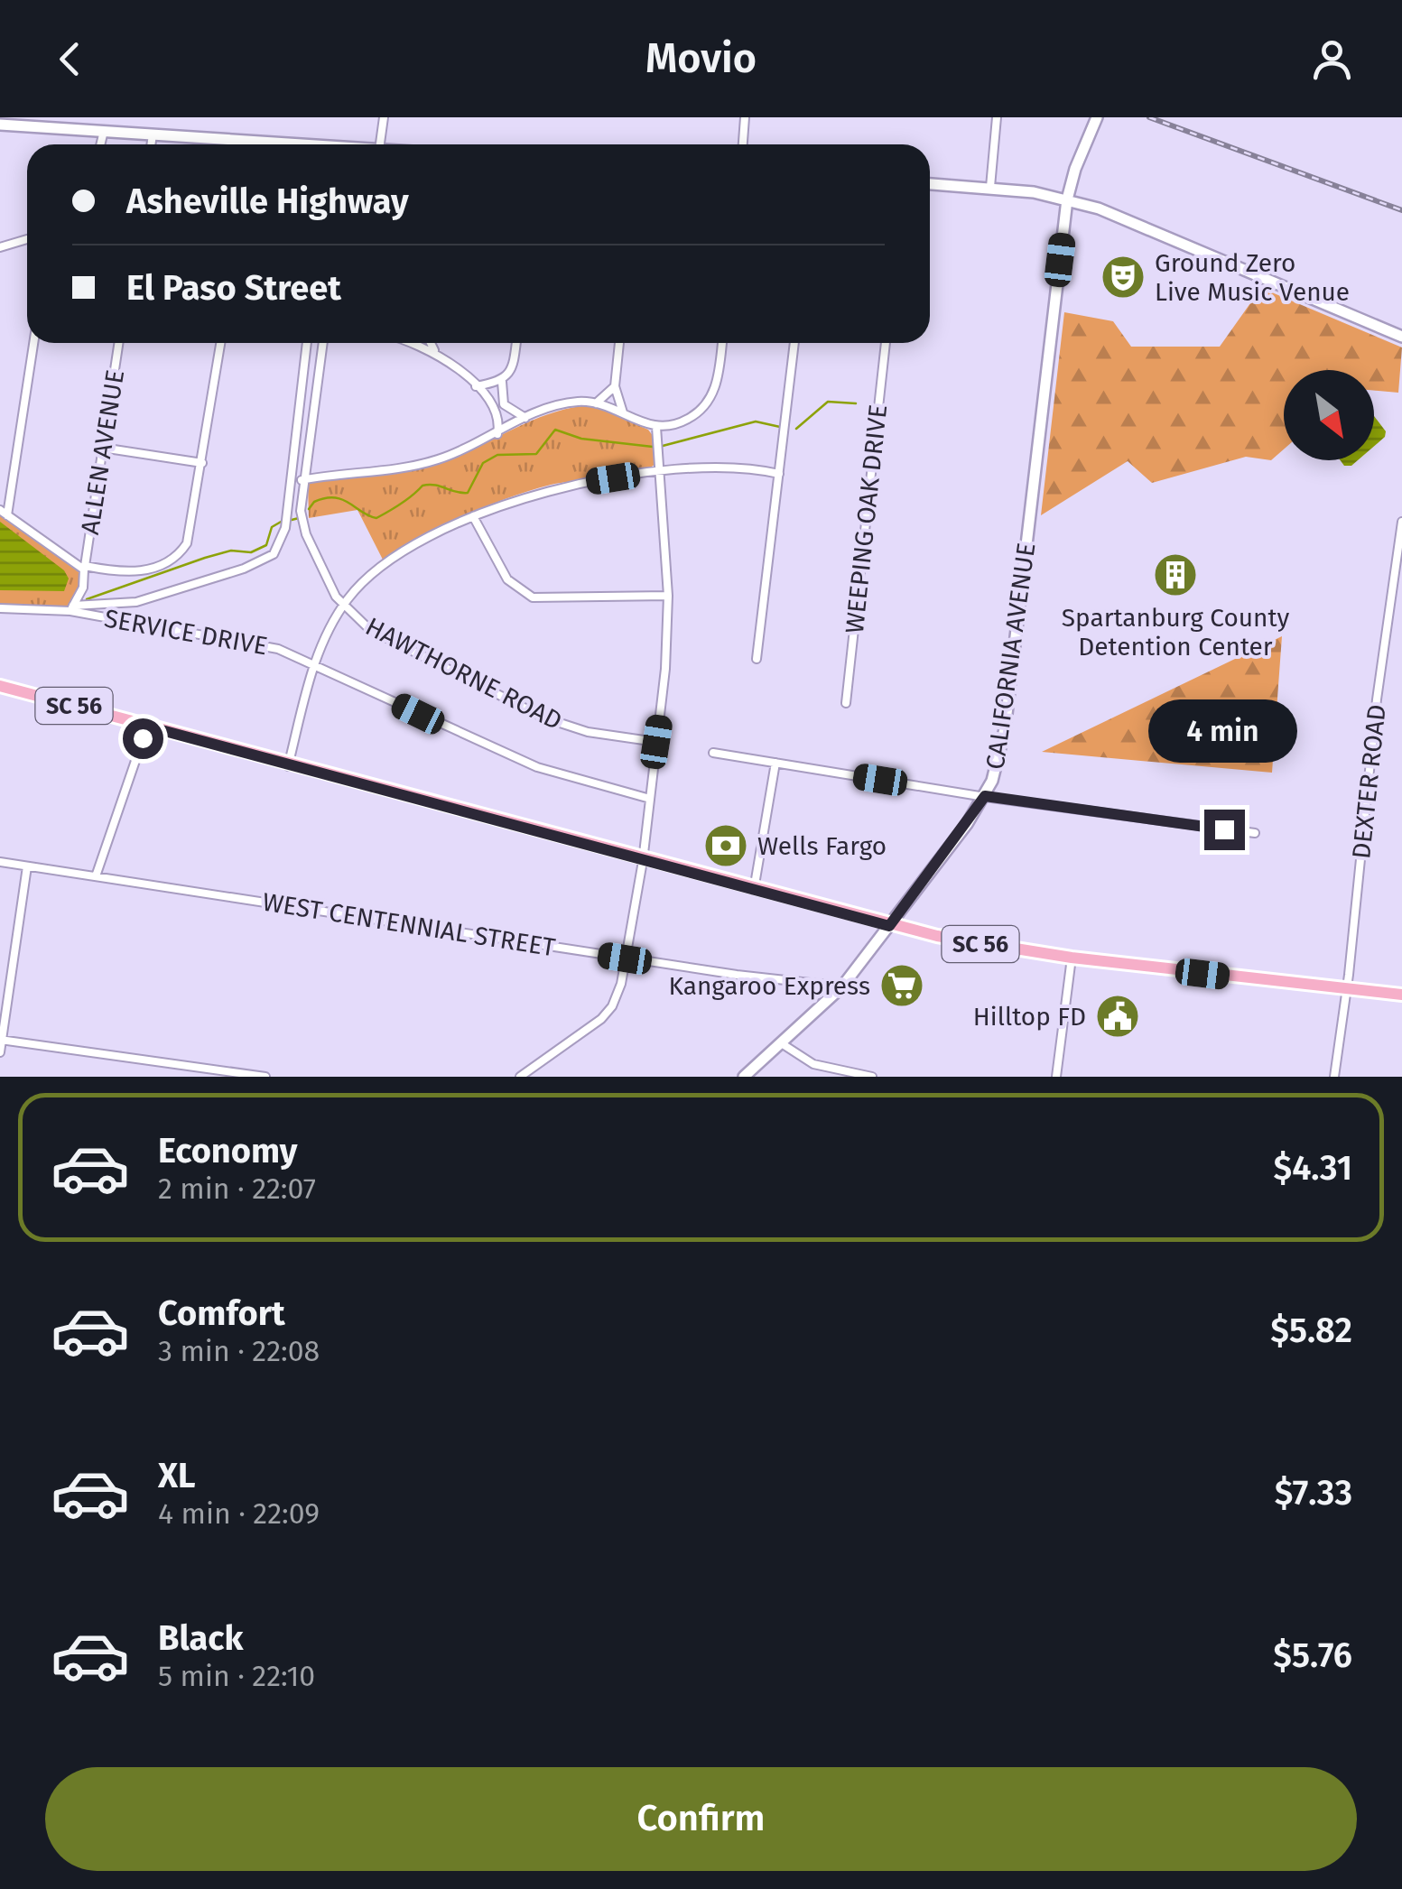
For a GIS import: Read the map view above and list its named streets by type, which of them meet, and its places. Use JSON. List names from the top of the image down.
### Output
{
  "streets": {
    "main road": ["CALIFORNIA AVENUE", "SC 56"],
    "street": [
      "ALLEN AVENUE",
      "WEEPING OAK DRIVE",
      "SERVICE DRIVE",
      "HAWTHORNE ROAD",
      "DEXTER ROAD",
      "WEST CENTENNIAL STREET"
    ]
  },
  "crossings": [
    ["ALLEN AVENUE", "SERVICE DRIVE"],
    ["CALIFORNIA AVENUE", "SC 56"],
    ["CALIFORNIA AVENUE", "WEST CENTENNIAL STREET"],
    ["SC 56", "DEXTER ROAD"]
  ],
  "places": {
    "theatre": ["Ground Zero Live Music Venue"],
    "building": ["Spartanburg County Detention Center"],
    "bank": ["Wells Fargo"],
    "supermarket": ["Kangaroo Express"],
    "public building": ["Hilltop FD"]
  },
  "north": "bottom right",
  "page": {
    "header": "Movio",
    "banner": ["Asheville Highway", "El Paso Street"],
    "bubble": "4 min",
    "list": [
      {
        "name": "Economy",
        "note": "2 min · 22:07",
        "value": "$4.31"
      },
      {
        "name": "Comfort",
        "note": "3 min · 22:08",
        "value": "$5.82"
      },
      {
        "name": "XL",
        "note": "4 min · 22:09",
        "value": "$7.33"
      },
      {
        "name": "Black",
        "note": "5 min · 22:10",
        "value": "$5.76"
      }
    ],
    "buttons": "Confirm"
  }
}
